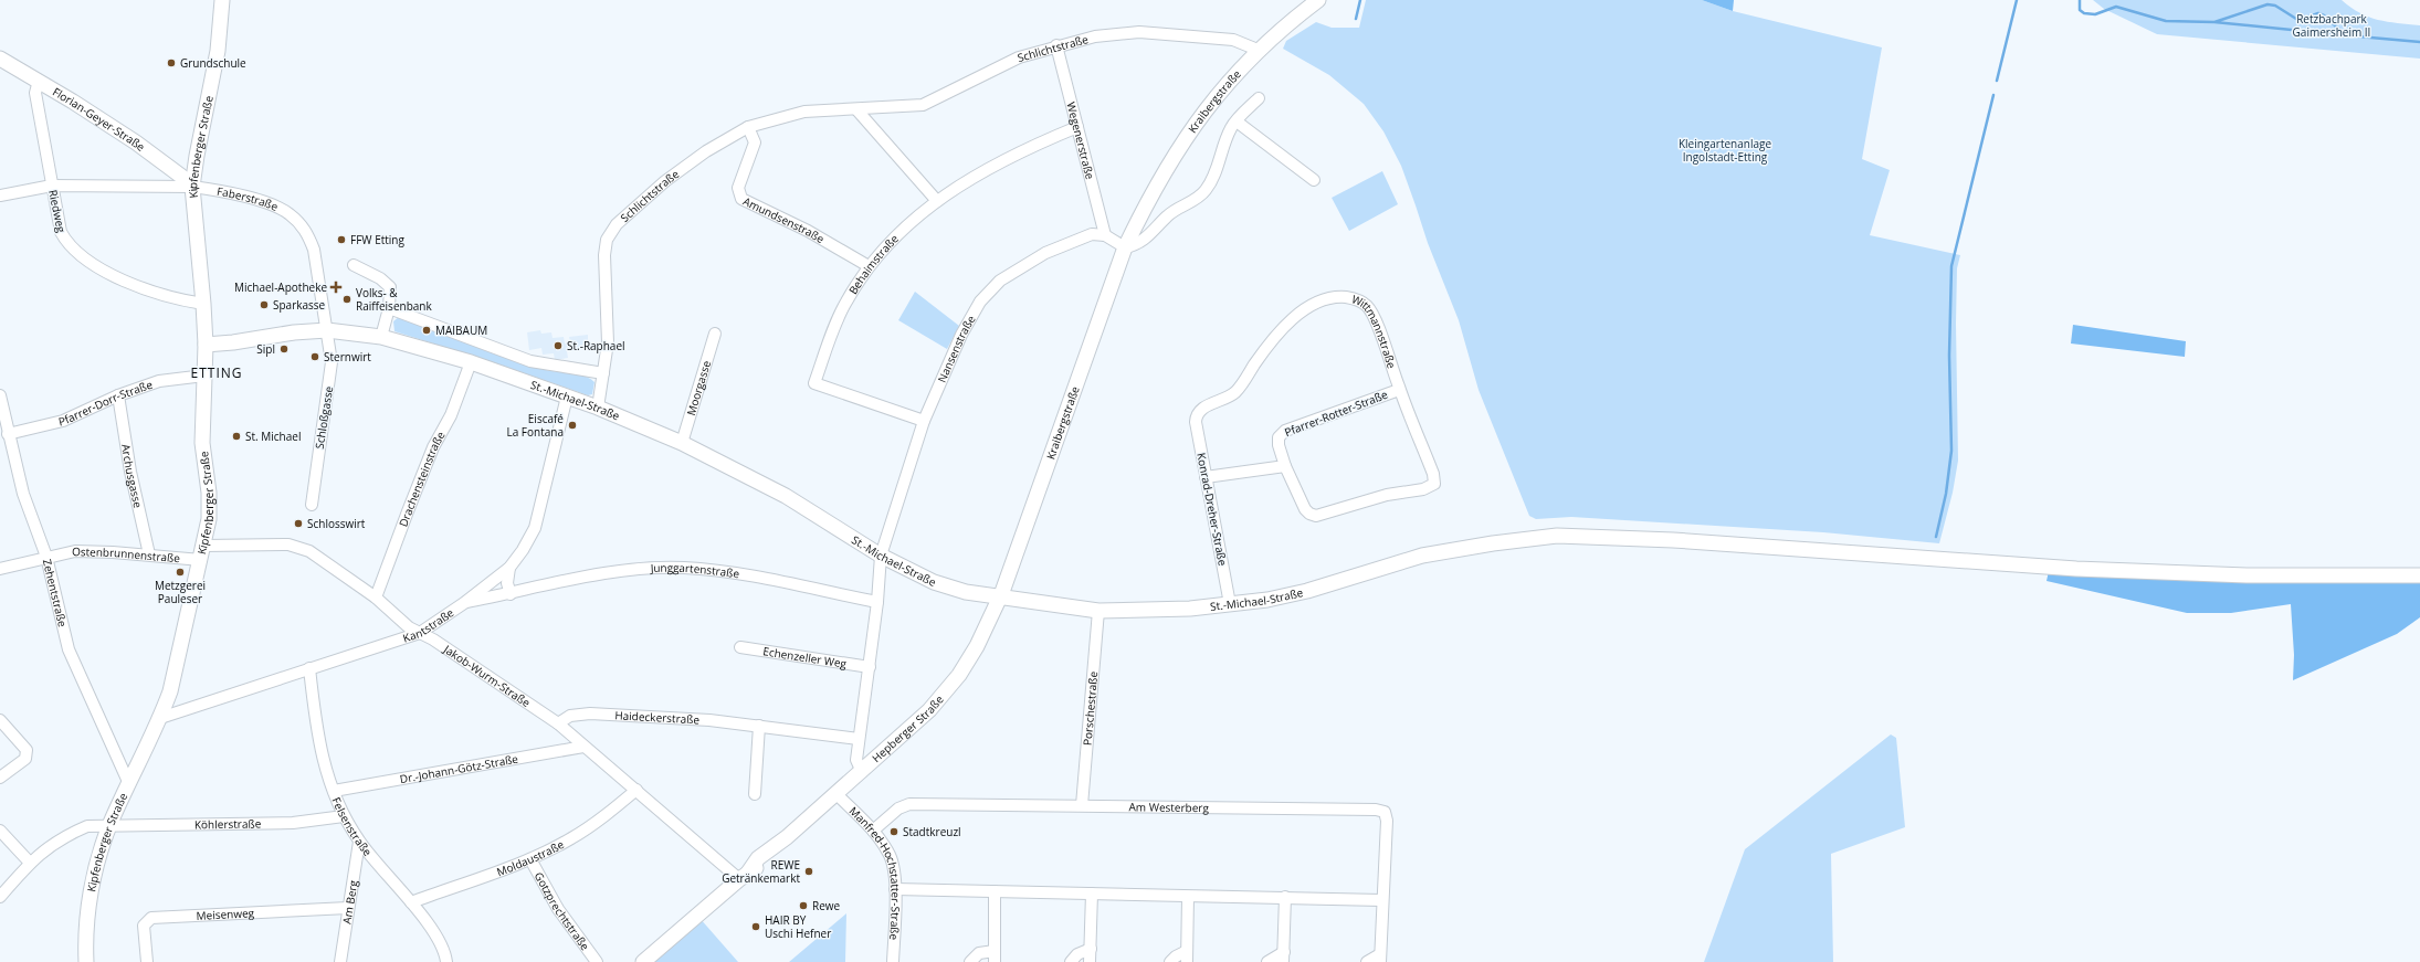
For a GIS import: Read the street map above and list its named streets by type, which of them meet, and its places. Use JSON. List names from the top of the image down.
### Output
{
  "streets": {
    "street": [
      "Schlichtstraße",
      "Kraibergstraße",
      "Florian-Geyer-Straße",
      "Wegenerstraße",
      "Kipfenberger Straße",
      "Faberstraße",
      "Riedweg",
      "Amundsenstraße",
      "Behaimstraße",
      "Wittmannstraße",
      "Nansenstraße",
      "Moorgasse",
      "St.-Michael-Straße",
      "Pfarrer-Dorr-Straße",
      "Pfarrer-Rotter-Straße",
      "Schloßgasse",
      "Archusgasse",
      "Drachensteinstraße",
      "Konrad-Dreher-Straße",
      "Ostenbrunnenstraße",
      "Junggartenstraße",
      "Zehentstraße",
      "Kantstraße",
      "Echenzeller Weg",
      "Jakob-Wurm-Straße",
      "Porschestraße",
      "Haideckerstraße",
      "Hepberger Straße",
      "Dr.-Johann-Götz-Straße",
      "Am Westerberg",
      "Köhlerstraße",
      "Felsenstraße",
      "Moldaustraße",
      "Manfred-Hochstatter-Straße",
      "Am Berg",
      "Gotzprechtstraße",
      "Meisenweg"
    ]
  },
  "crossings": [
    ["Schlichtstraße", "Kraibergstraße"],
    ["Schlichtstraße", "Wegenerstraße"],
    ["Schlichtstraße", "Amundsenstraße"],
    ["Schlichtstraße", "St.-Michael-Straße"],
    ["Kraibergstraße", "St.-Michael-Straße"],
    ["Kraibergstraße", "Hepberger Straße"],
    ["Florian-Geyer-Straße", "Kipfenberger Straße"],
    ["Florian-Geyer-Straße", "Faberstraße"],
    ["Florian-Geyer-Straße", "Riedweg"],
    ["Wegenerstraße", "Behaimstraße"],
    ["Wegenerstraße", "Nansenstraße"],
    ["Kipfenberger Straße", "Faberstraße"],
    ["Kipfenberger Straße", "Riedweg"],
    ["Kipfenberger Straße", "St.-Michael-Straße"],
    ["Kipfenberger Straße", "Pfarrer-Dorr-Straße"],
    ["Kipfenberger Straße", "Ostenbrunnenstraße"],
    ["Kipfenberger Straße", "Zehentstraße"],
    ["Kipfenberger Straße", "Kantstraße"],
    ["Kipfenberger Straße", "Jakob-Wurm-Straße"],
    ["Kipfenberger Straße", "Köhlerstraße"],
    ["Faberstraße", "Riedweg"],
    ["Faberstraße", "St.-Michael-Straße"],
    ["Faberstraße", "Schloßgasse"],
    ["Amundsenstraße", "Behaimstraße"],
    ["Behaimstraße", "Nansenstraße"],
    ["Wittmannstraße", "Pfarrer-Rotter-Straße"],
    ["Wittmannstraße", "Konrad-Dreher-Straße"],
    ["Nansenstraße", "St.-Michael-Straße"],
    ["Moorgasse", "St.-Michael-Straße"],
    ["St.-Michael-Straße", "Schloßgasse"],
    ["St.-Michael-Straße", "Drachensteinstraße"],
    ["St.-Michael-Straße", "Konrad-Dreher-Straße"],
    ["St.-Michael-Straße", "Kantstraße"],
    ["St.-Michael-Straße", "Porschestraße"],
    ["St.-Michael-Straße", "Hepberger Straße"],
    ["Pfarrer-Dorr-Straße", "Archusgasse"],
    ["Pfarrer-Dorr-Straße", "Zehentstraße"],
    ["Archusgasse", "Ostenbrunnenstraße"],
    ["Drachensteinstraße", "Jakob-Wurm-Straße"],
    ["Ostenbrunnenstraße", "Zehentstraße"],
    ["Junggartenstraße", "Kantstraße"],
    ["Kantstraße", "Jakob-Wurm-Straße"],
    ["Kantstraße", "Felsenstraße"],
    ["Jakob-Wurm-Straße", "Haideckerstraße"],
    ["Jakob-Wurm-Straße", "Hepberger Straße"],
    ["Jakob-Wurm-Straße", "Dr.-Johann-Götz-Straße"],
    ["Jakob-Wurm-Straße", "Moldaustraße"],
    ["Porschestraße", "Am Westerberg"],
    ["Hepberger Straße", "Manfred-Hochstatter-Straße"],
    ["Dr.-Johann-Götz-Straße", "Felsenstraße"],
    ["Am Westerberg", "Manfred-Hochstatter-Straße"],
    ["Köhlerstraße", "Felsenstraße"],
    ["Felsenstraße", "Moldaustraße"],
    ["Felsenstraße", "Am Berg"],
    ["Moldaustraße", "Gotzprechtstraße"],
    ["Am Berg", "Meisenweg"]
  ],
  "districts": ["ETTING"],
  "parks": ["Retzbachpark Gaimersheim II", "Kleingartenanlage Ingolstadt-Etting"],
  "places": {
    "other": [
      "Grundschule",
      "FFW Etting",
      "Volks- & Raiffeisenbank",
      "Sparkasse",
      "MAIBAUM",
      "St.-Raphael",
      "Sipl",
      "Sternwirt",
      "Eiscafé La Fontana",
      "St. Michael",
      "Schlosswirt",
      "Metzgerei Pauleser",
      "Stadtkreuzl",
      "REWE Getränkemarkt",
      "Rewe",
      "HAIR BY Uschi Hefner"
    ],
    "health": ["Michael-Apotheke"]
  }
}
